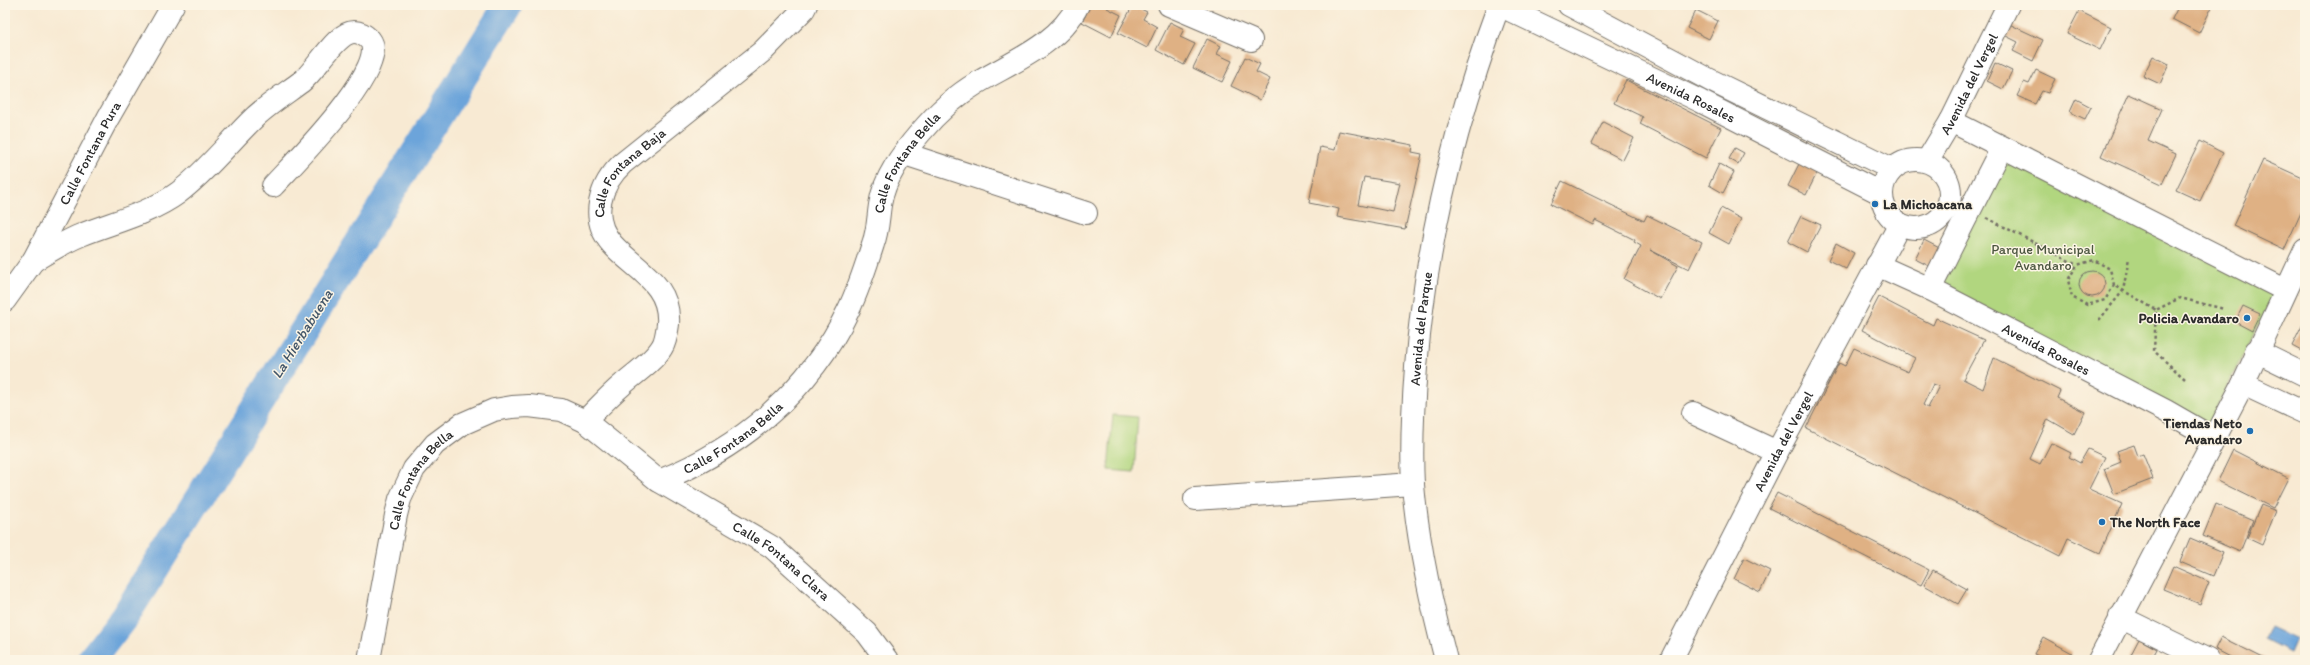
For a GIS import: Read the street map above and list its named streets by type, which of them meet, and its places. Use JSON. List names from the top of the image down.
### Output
{
  "streets": {
    "street": [
      "Avenida del Vergel",
      "Avenida Rosales",
      "Calle Fontana Pura",
      "Calle Fontana Bella",
      "Calle Fontana Baja",
      "Avenida del Parque",
      "Calle Fontana Clara"
    ]
  },
  "crossings": [
    ["Avenida del Vergel", "Avenida Rosales"],
    ["Avenida Rosales", "Avenida del Parque"],
    ["Calle Fontana Bella", "Calle Fontana Baja"],
    ["Calle Fontana Bella", "Calle Fontana Clara"]
  ],
  "water": ["La Hierbabuena"],
  "parks": ["Parque Municipal Avandaro"],
  "places": [
    "La Michoacana",
    "Policia Avandaro",
    "Tiendas Neto Avandaro",
    "The North Face"
  ]
}
